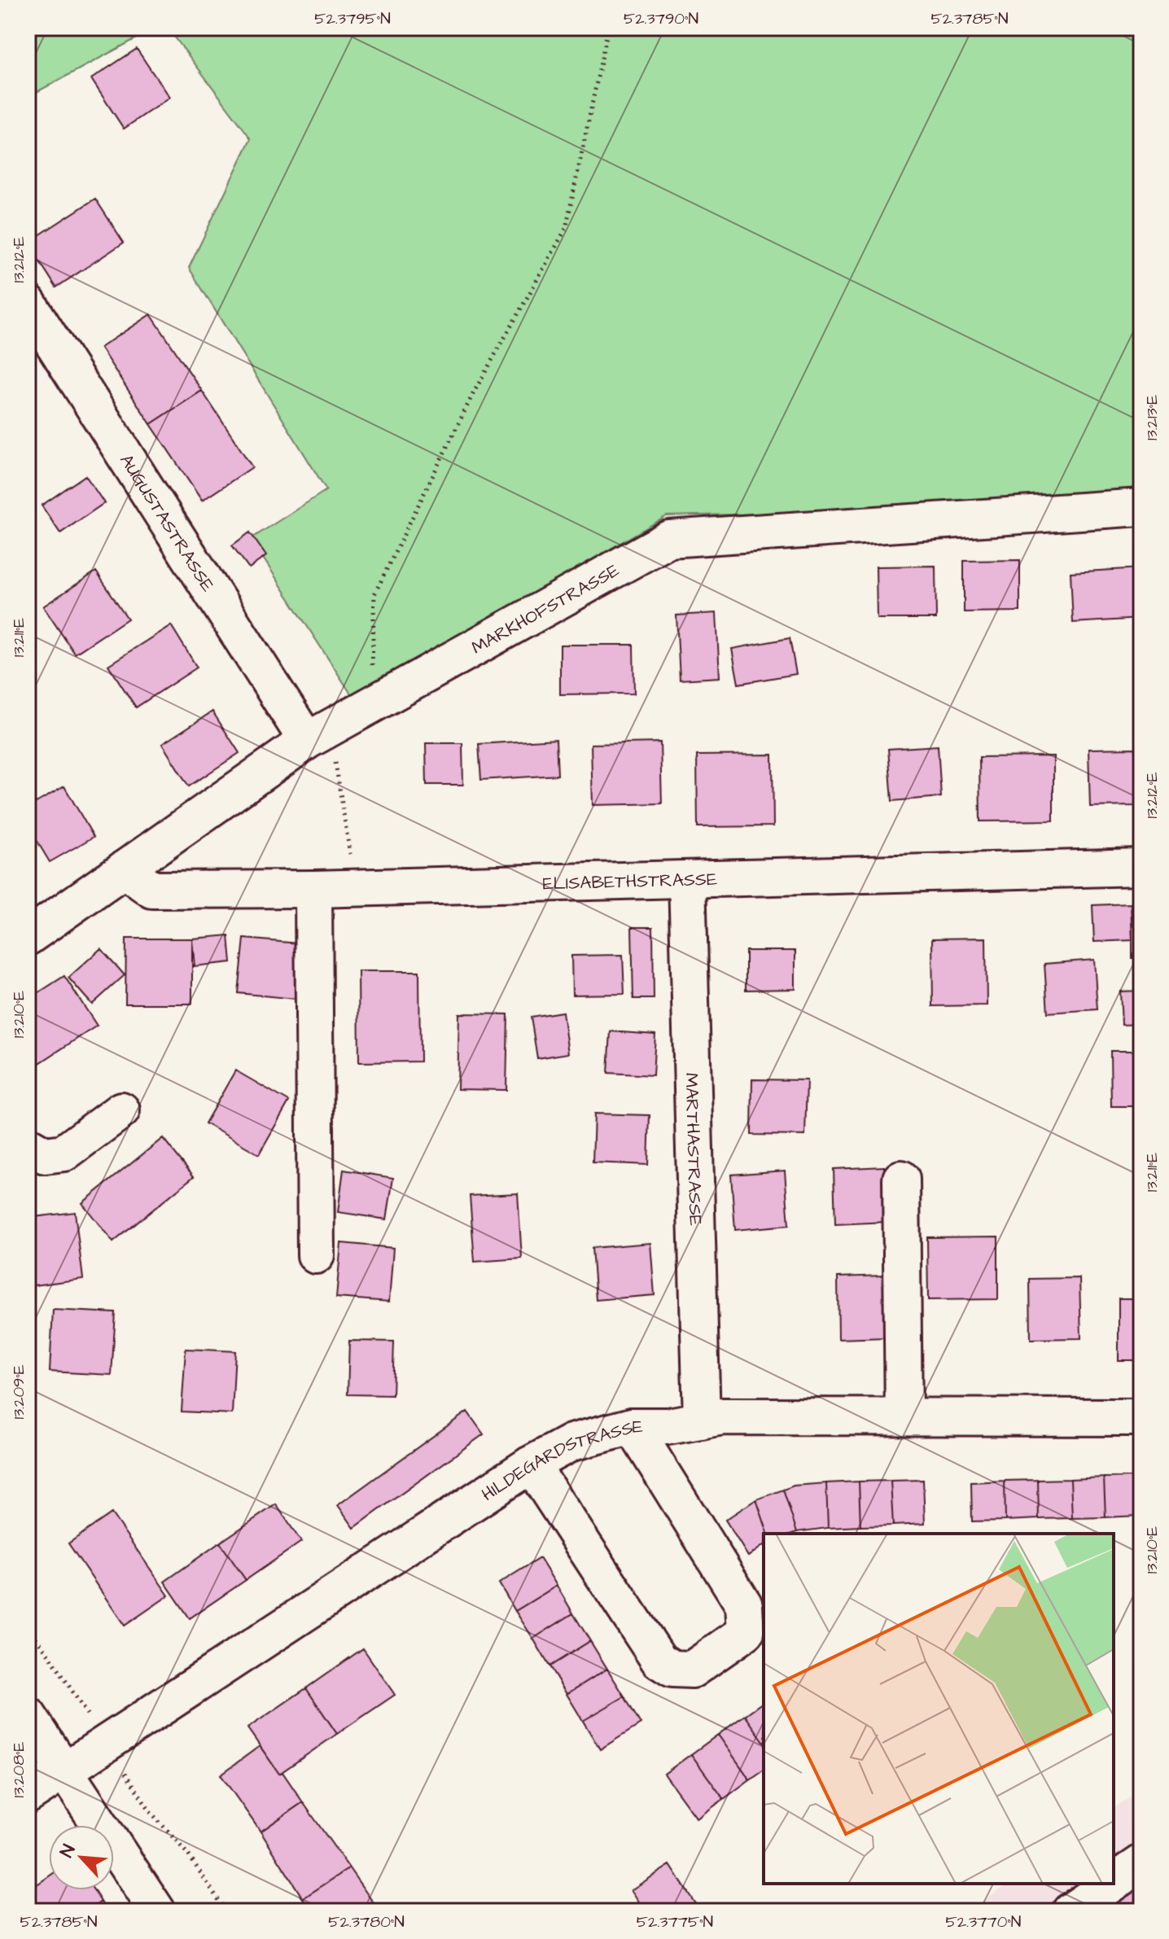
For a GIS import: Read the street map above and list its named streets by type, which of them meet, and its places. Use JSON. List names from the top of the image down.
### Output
{
  "streets": {
    "street": [
      "AUGUSTASTRASSE",
      "MARKHOFSTRASSE",
      "ELISABETHSTRASSE",
      "MARTHASTRASSE",
      "HILDEGARDSTRASSE"
    ]
  },
  "crossings": [
    ["AUGUSTASTRASSE", "MARKHOFSTRASSE"],
    ["MARKHOFSTRASSE", "ELISABETHSTRASSE"],
    ["ELISABETHSTRASSE", "MARTHASTRASSE"],
    ["MARTHASTRASSE", "HILDEGARDSTRASSE"]
  ],
  "north": "top left",
  "coordinates": [
    "52.3795°N",
    "52.3790°N",
    "52.3785°N",
    "13.212°E",
    "13.213°E",
    "13.211°E",
    "13.210°E",
    "13.209°E",
    "13.208°E",
    "52.3780°N",
    "52.3775°N",
    "52.3770°N"
  ]
}
